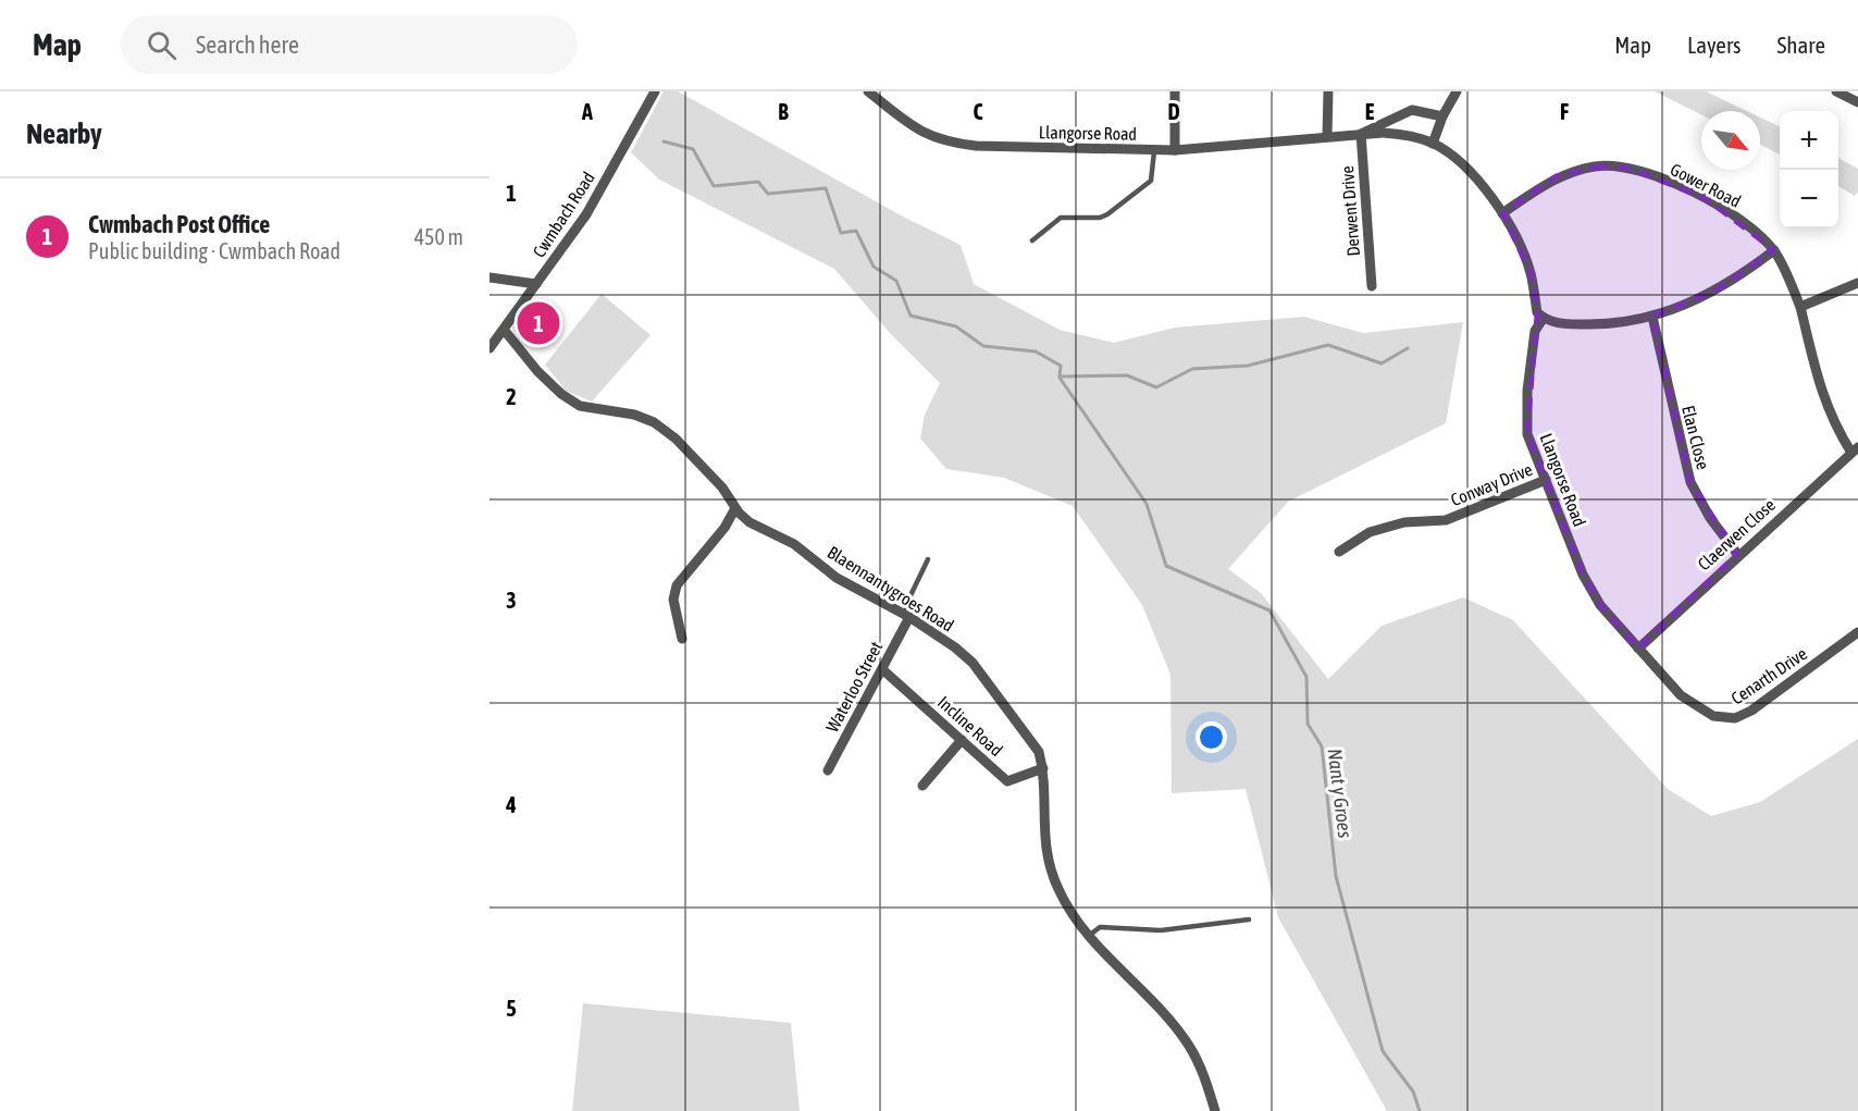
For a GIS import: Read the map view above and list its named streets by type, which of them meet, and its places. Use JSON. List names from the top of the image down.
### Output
{
  "streets": {
    "street": [
      "Llangorse Road",
      "Gower Road",
      "Derwent Drive",
      "Cwmbach Road",
      "Elan Close",
      "Conway Drive",
      "Claerwen Close",
      "Blaennantygroes Road",
      "Cenarth Drive",
      "Waterloo Street",
      "Incline Road"
    ]
  },
  "crossings": [
    ["Llangorse Road", "Gower Road"],
    ["Llangorse Road", "Derwent Drive"],
    ["Llangorse Road", "Conway Drive"],
    ["Llangorse Road", "Claerwen Close"],
    ["Llangorse Road", "Cenarth Drive"],
    ["Gower Road", "Claerwen Close"],
    ["Cwmbach Road", "Blaennantygroes Road"],
    ["Elan Close", "Claerwen Close"],
    ["Claerwen Close", "Cenarth Drive"],
    ["Blaennantygroes Road", "Waterloo Street"],
    ["Blaennantygroes Road", "Incline Road"],
    ["Waterloo Street", "Incline Road"]
  ],
  "water": ["Nant y Groes"],
  "north": "bottom right",
  "page": {
    "header": "Map",
    "search": "Search here",
    "nav": ["Map", "Layers", "Share"],
    "heading": "Nearby",
    "map_buttons": ["+", "−"],
    "list": [
      {
        "mark": "1",
        "name": "Cwmbach Post Office",
        "note": "Public building · Cwmbach Road",
        "value": "450 m"
      }
    ],
    "pins": "1"
  },
  "grid": {
    "columns": [
      "A",
      "B",
      "C",
      "D",
      "E",
      "F"
    ],
    "rows": [
      "1",
      "2",
      "3",
      "4",
      "5"
    ]
  }
}
